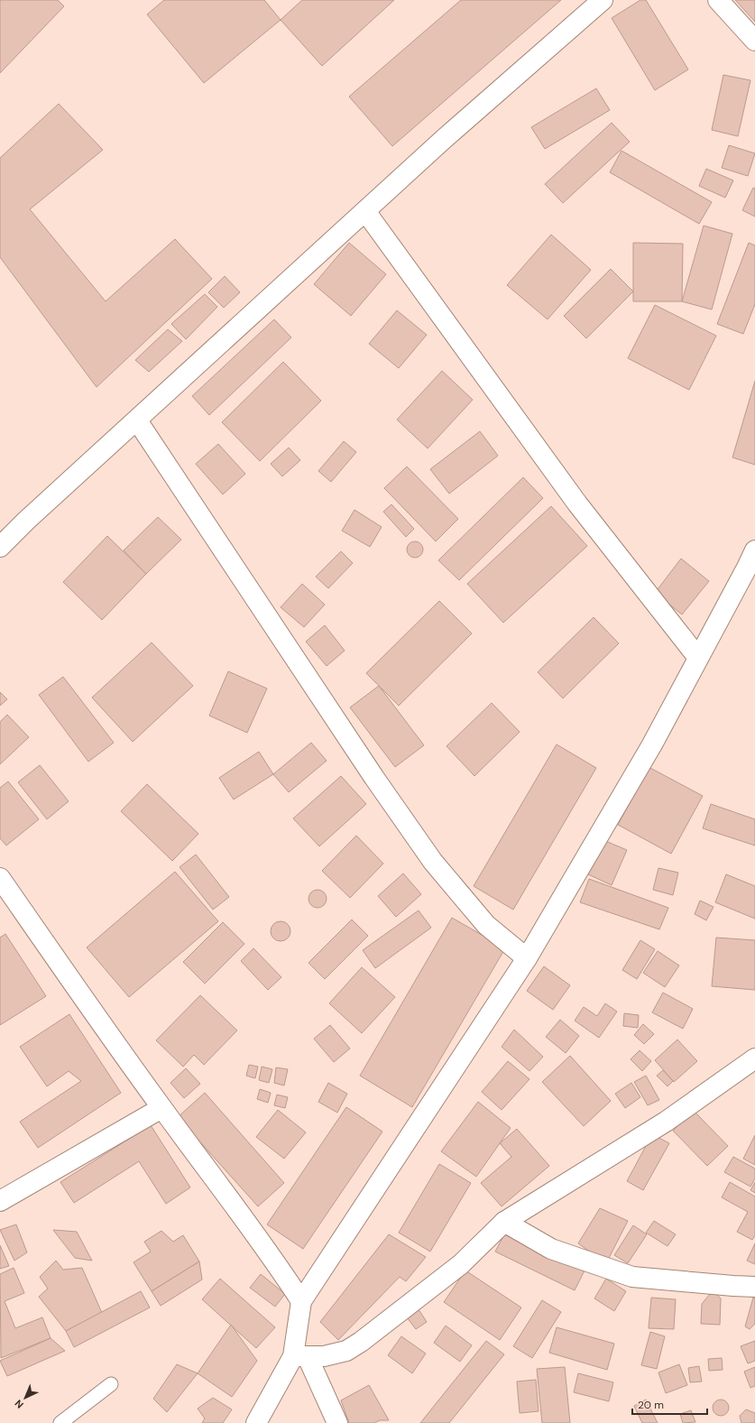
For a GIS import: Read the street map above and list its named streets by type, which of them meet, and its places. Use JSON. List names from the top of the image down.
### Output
{
  "scale_bar": "20 m",
  "north": "bottom left"
}
